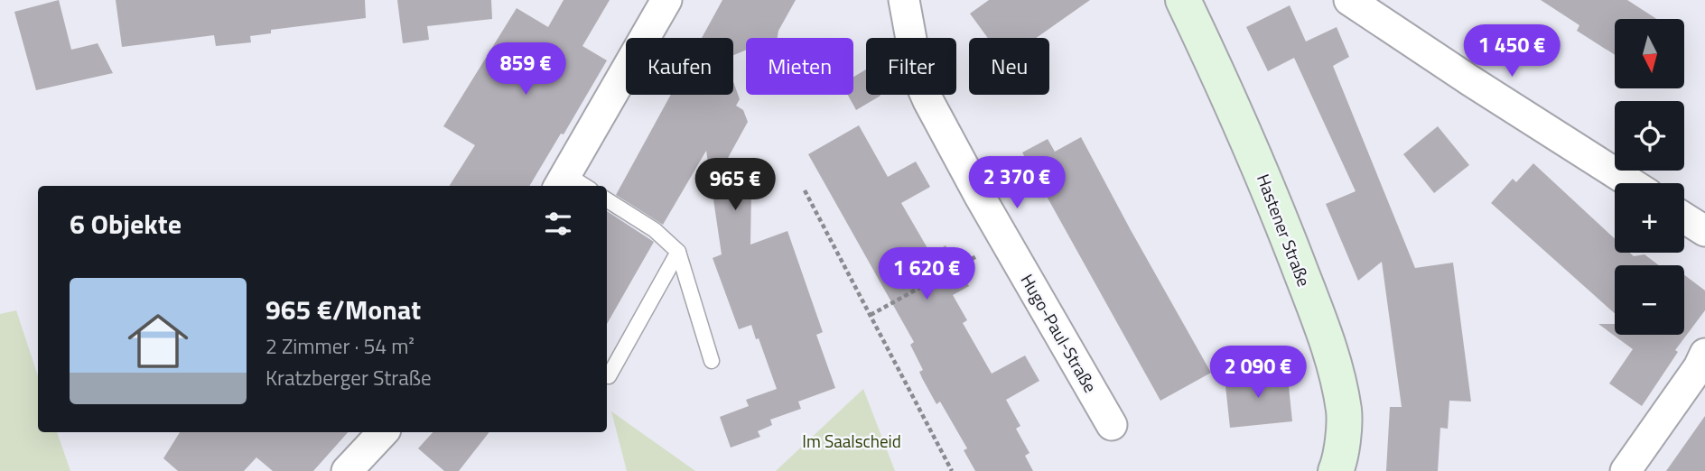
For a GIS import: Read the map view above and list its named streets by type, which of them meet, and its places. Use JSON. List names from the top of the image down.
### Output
{
  "streets": {
    "main road": ["Hastener Straße"],
    "street": ["Hugo-Paul-Straße"]
  },
  "parks": ["Im Saalscheid"],
  "north": "bottom",
  "page": {
    "map_buttons": ["+", "−"],
    "price": [
      "1 450 €",
      "859 €",
      "2 370 €",
      "965 €",
      "1 620 €",
      "2 090 €"
    ],
    "chip": [
      "Kaufen",
      "Mieten",
      "Filter",
      "Neu"
    ],
    "heading": "6 Objekte",
    "list": [
      {
        "name": "965 €/Monat",
        "note": "2 Zimmer · 54 m² · Kratzberger Straße"
      }
    ]
  }
}
